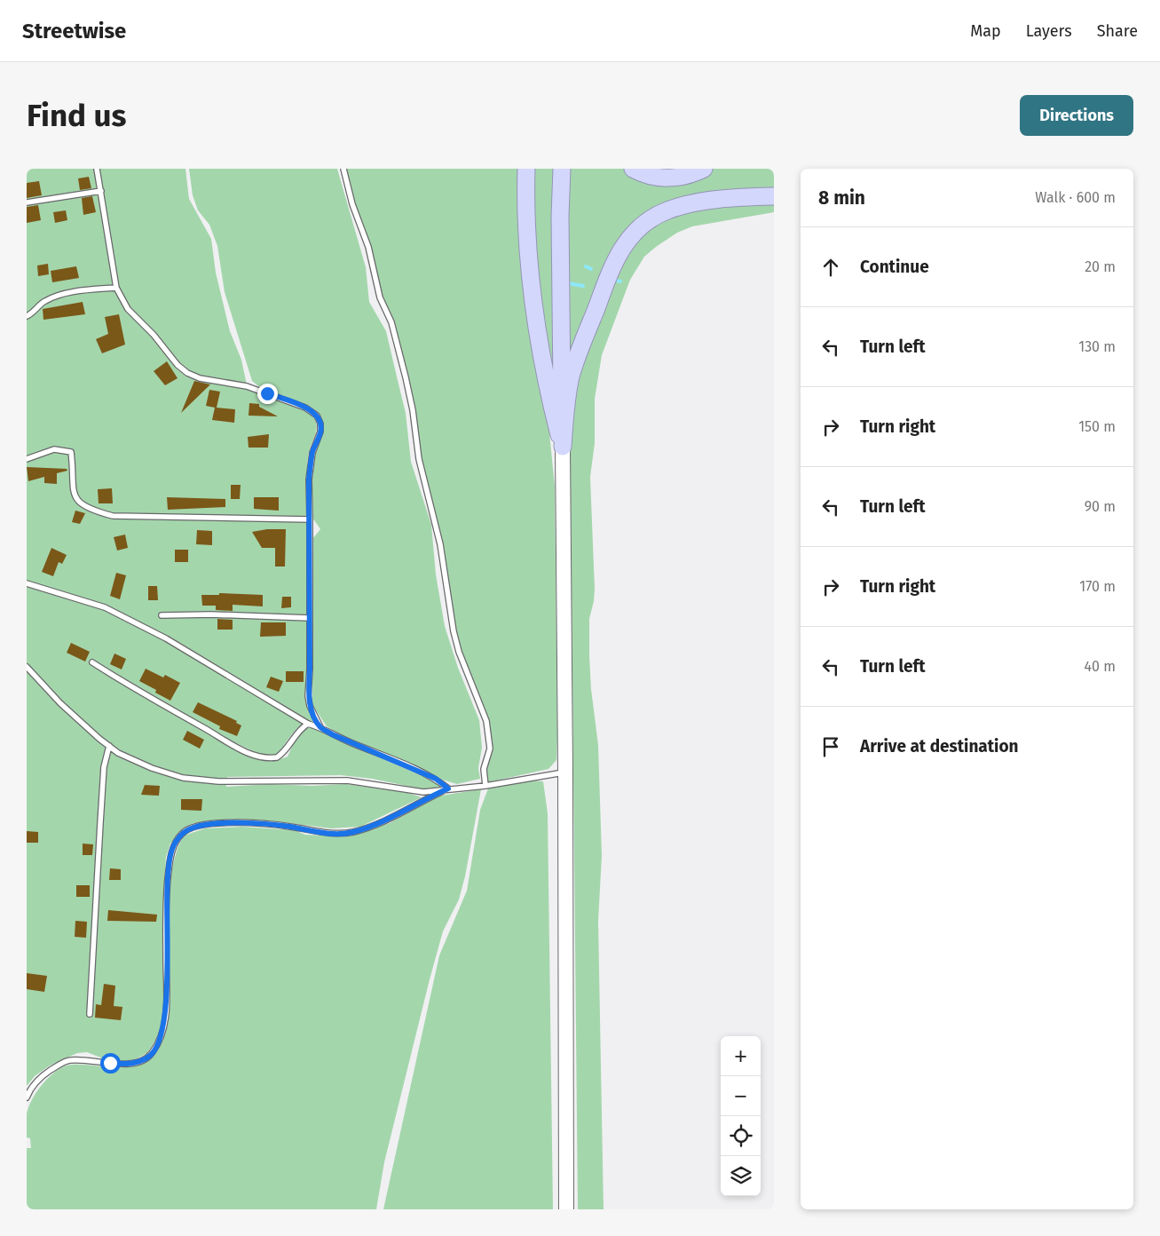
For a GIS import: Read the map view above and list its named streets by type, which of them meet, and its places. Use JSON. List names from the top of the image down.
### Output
{
  "page": {
    "header": "Streetwise",
    "nav": ["Map", "Layers", "Share"],
    "buttons": "Directions",
    "title": "Find us",
    "heading": ["8 min", "Walk · 600 m"],
    "list": [
      ["Continue", "20 m"],
      ["Turn left", "130 m"],
      ["Turn right", "150 m"],
      ["Turn left", "90 m"],
      ["Turn right", "170 m"],
      ["Turn left", "40 m"],
      "Arrive at destination"
    ],
    "map_buttons": ["+", "−"]
  }
}
